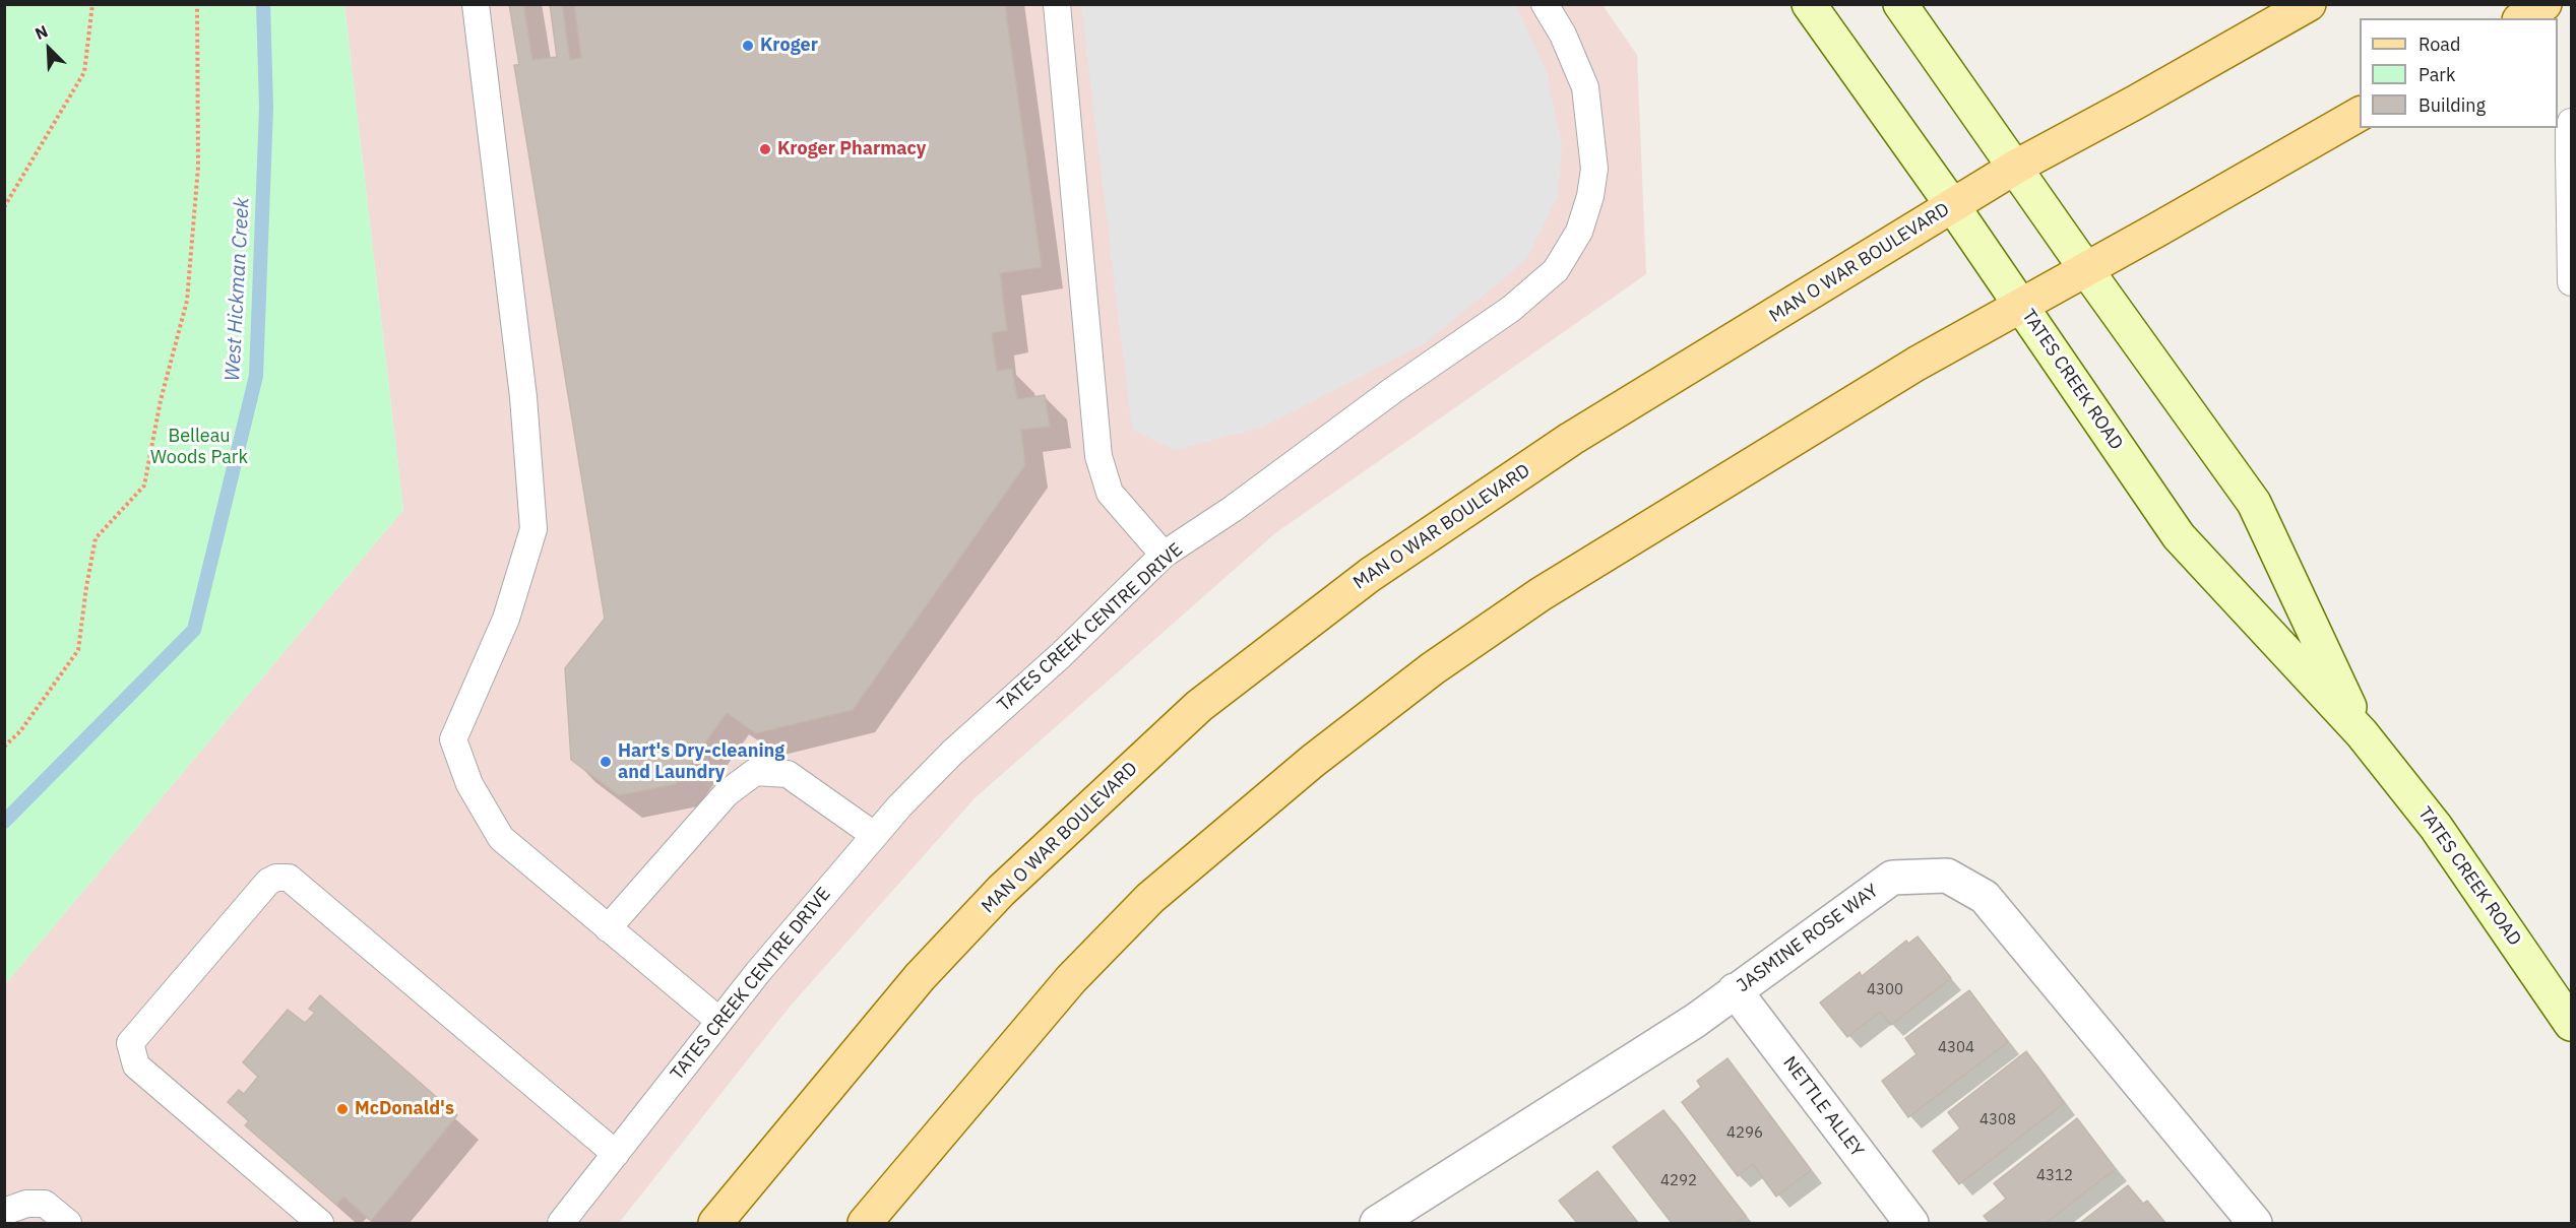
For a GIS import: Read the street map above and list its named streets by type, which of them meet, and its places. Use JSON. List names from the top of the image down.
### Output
{
  "streets": {
    "main road": ["MAN O WAR BOULEVARD", "TATES CREEK ROAD"],
    "street": ["JASMINE ROSE WAY", "NETTLE ALLEY"],
    "lane": ["TATES CREEK CENTRE DRIVE"]
  },
  "crossings": [
    ["MAN O WAR BOULEVARD", "TATES CREEK ROAD"],
    ["JASMINE ROSE WAY", "NETTLE ALLEY"]
  ],
  "water": ["West Hickman Creek"],
  "parks": ["Belleau Woods Park"],
  "places": [
    "Kroger",
    "Kroger Pharmacy",
    "Hart's Dry-cleaning and Laundry",
    "McDonald's"
  ],
  "house_numbers": [
    "4300",
    "4304",
    "4308",
    "4296",
    "4312",
    "4292"
  ],
  "legend": ["Road", "Park", "Building"],
  "north": "top left"
}
